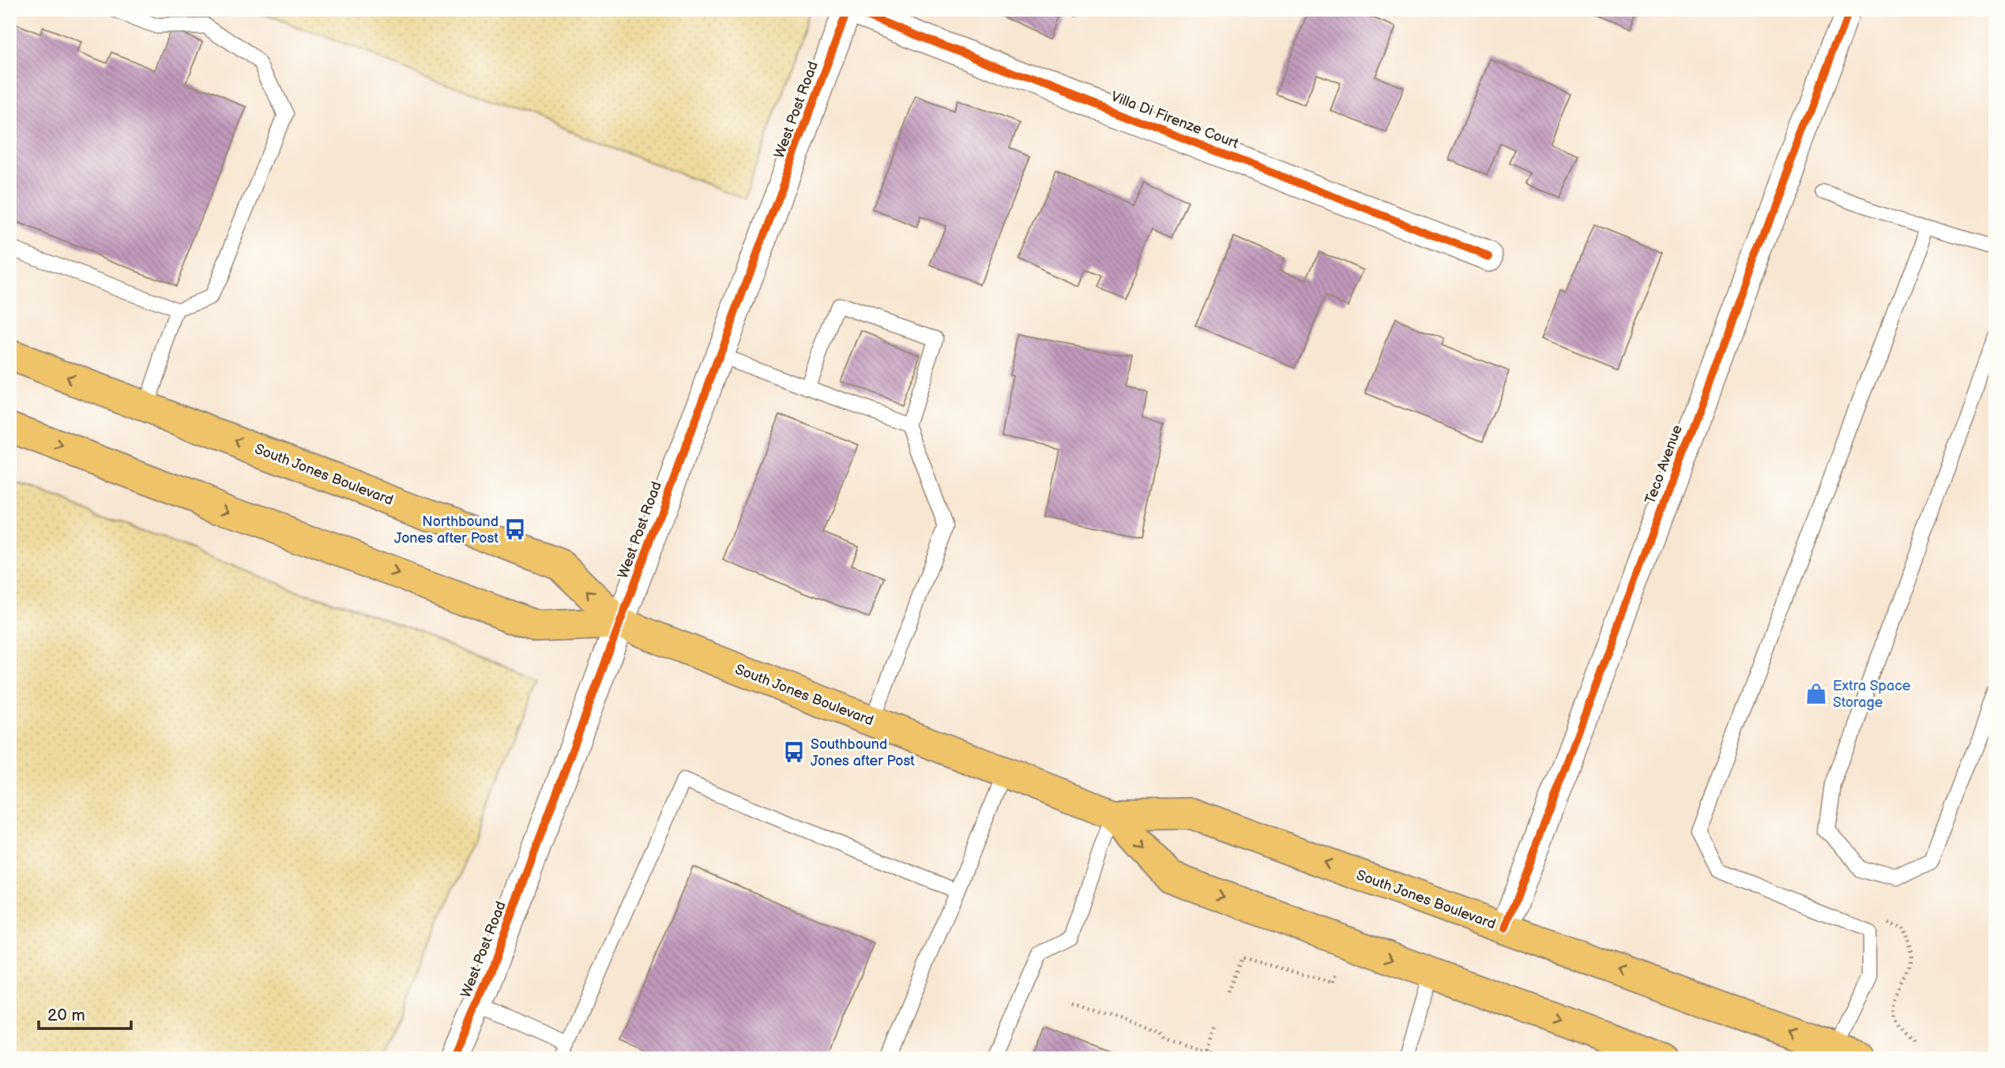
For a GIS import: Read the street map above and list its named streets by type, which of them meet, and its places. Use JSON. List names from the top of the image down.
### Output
{
  "streets": {
    "main road": ["South Jones Boulevard"],
    "street": ["West Post Road", "Villa Di Firenze Court", "Teco Avenue"]
  },
  "crossings": [
    ["West Post Road", "Villa Di Firenze Court"],
    ["West Post Road", "South Jones Boulevard"],
    ["Teco Avenue", "South Jones Boulevard"]
  ],
  "places": {
    "bus stop": ["Northbound Jones after Post", "Southbound Jones after Post"],
    "shop": ["Extra Space Storage"]
  },
  "scale_bar": "20 m"
}
